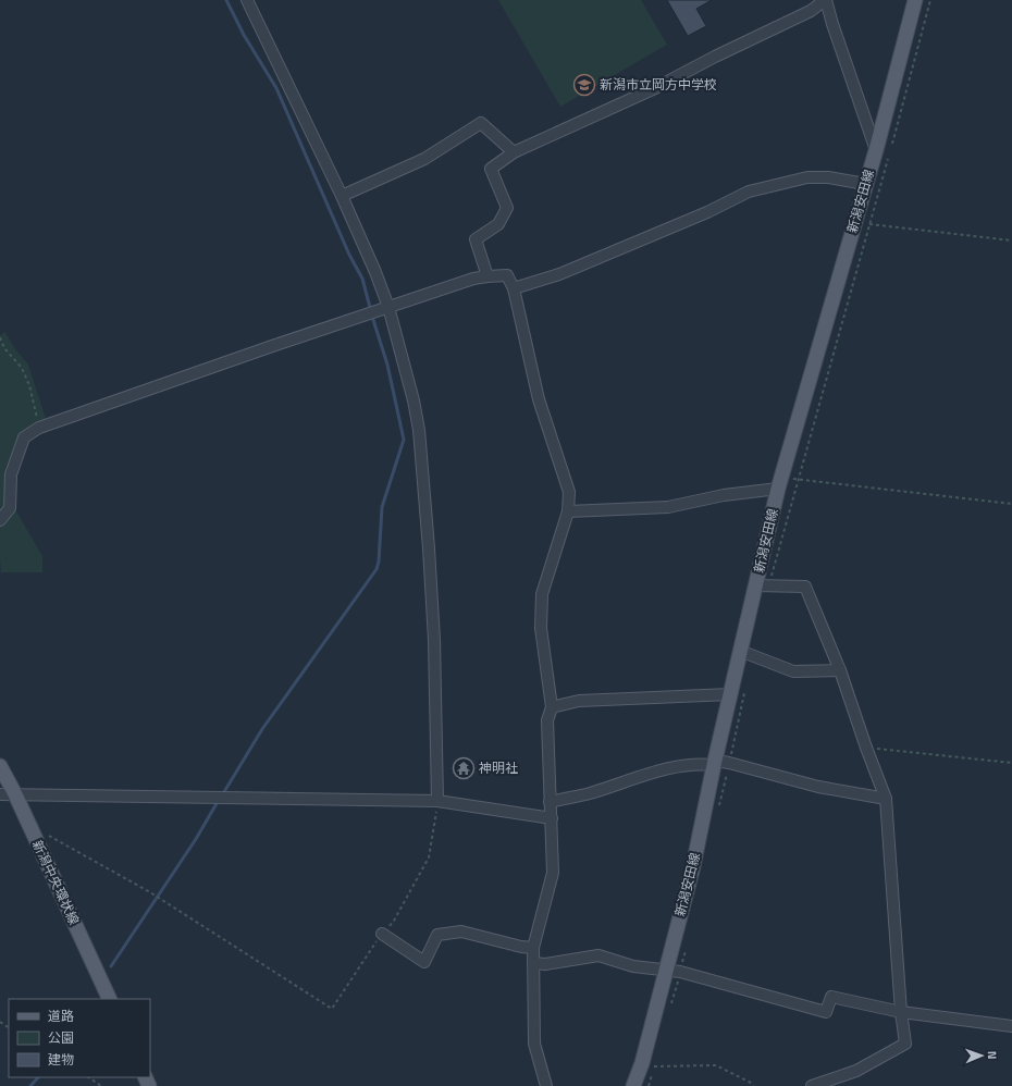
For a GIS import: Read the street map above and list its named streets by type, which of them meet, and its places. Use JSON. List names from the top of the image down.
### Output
{
  "streets": {
    "main road": ["新潟安田線", "新潟中央環状線"]
  },
  "places": {
    "school or university": ["新潟市立岡方中学校"],
    "temple": ["神明社"]
  },
  "legend": ["道路", "公園", "建物"],
  "north": "right"
}
